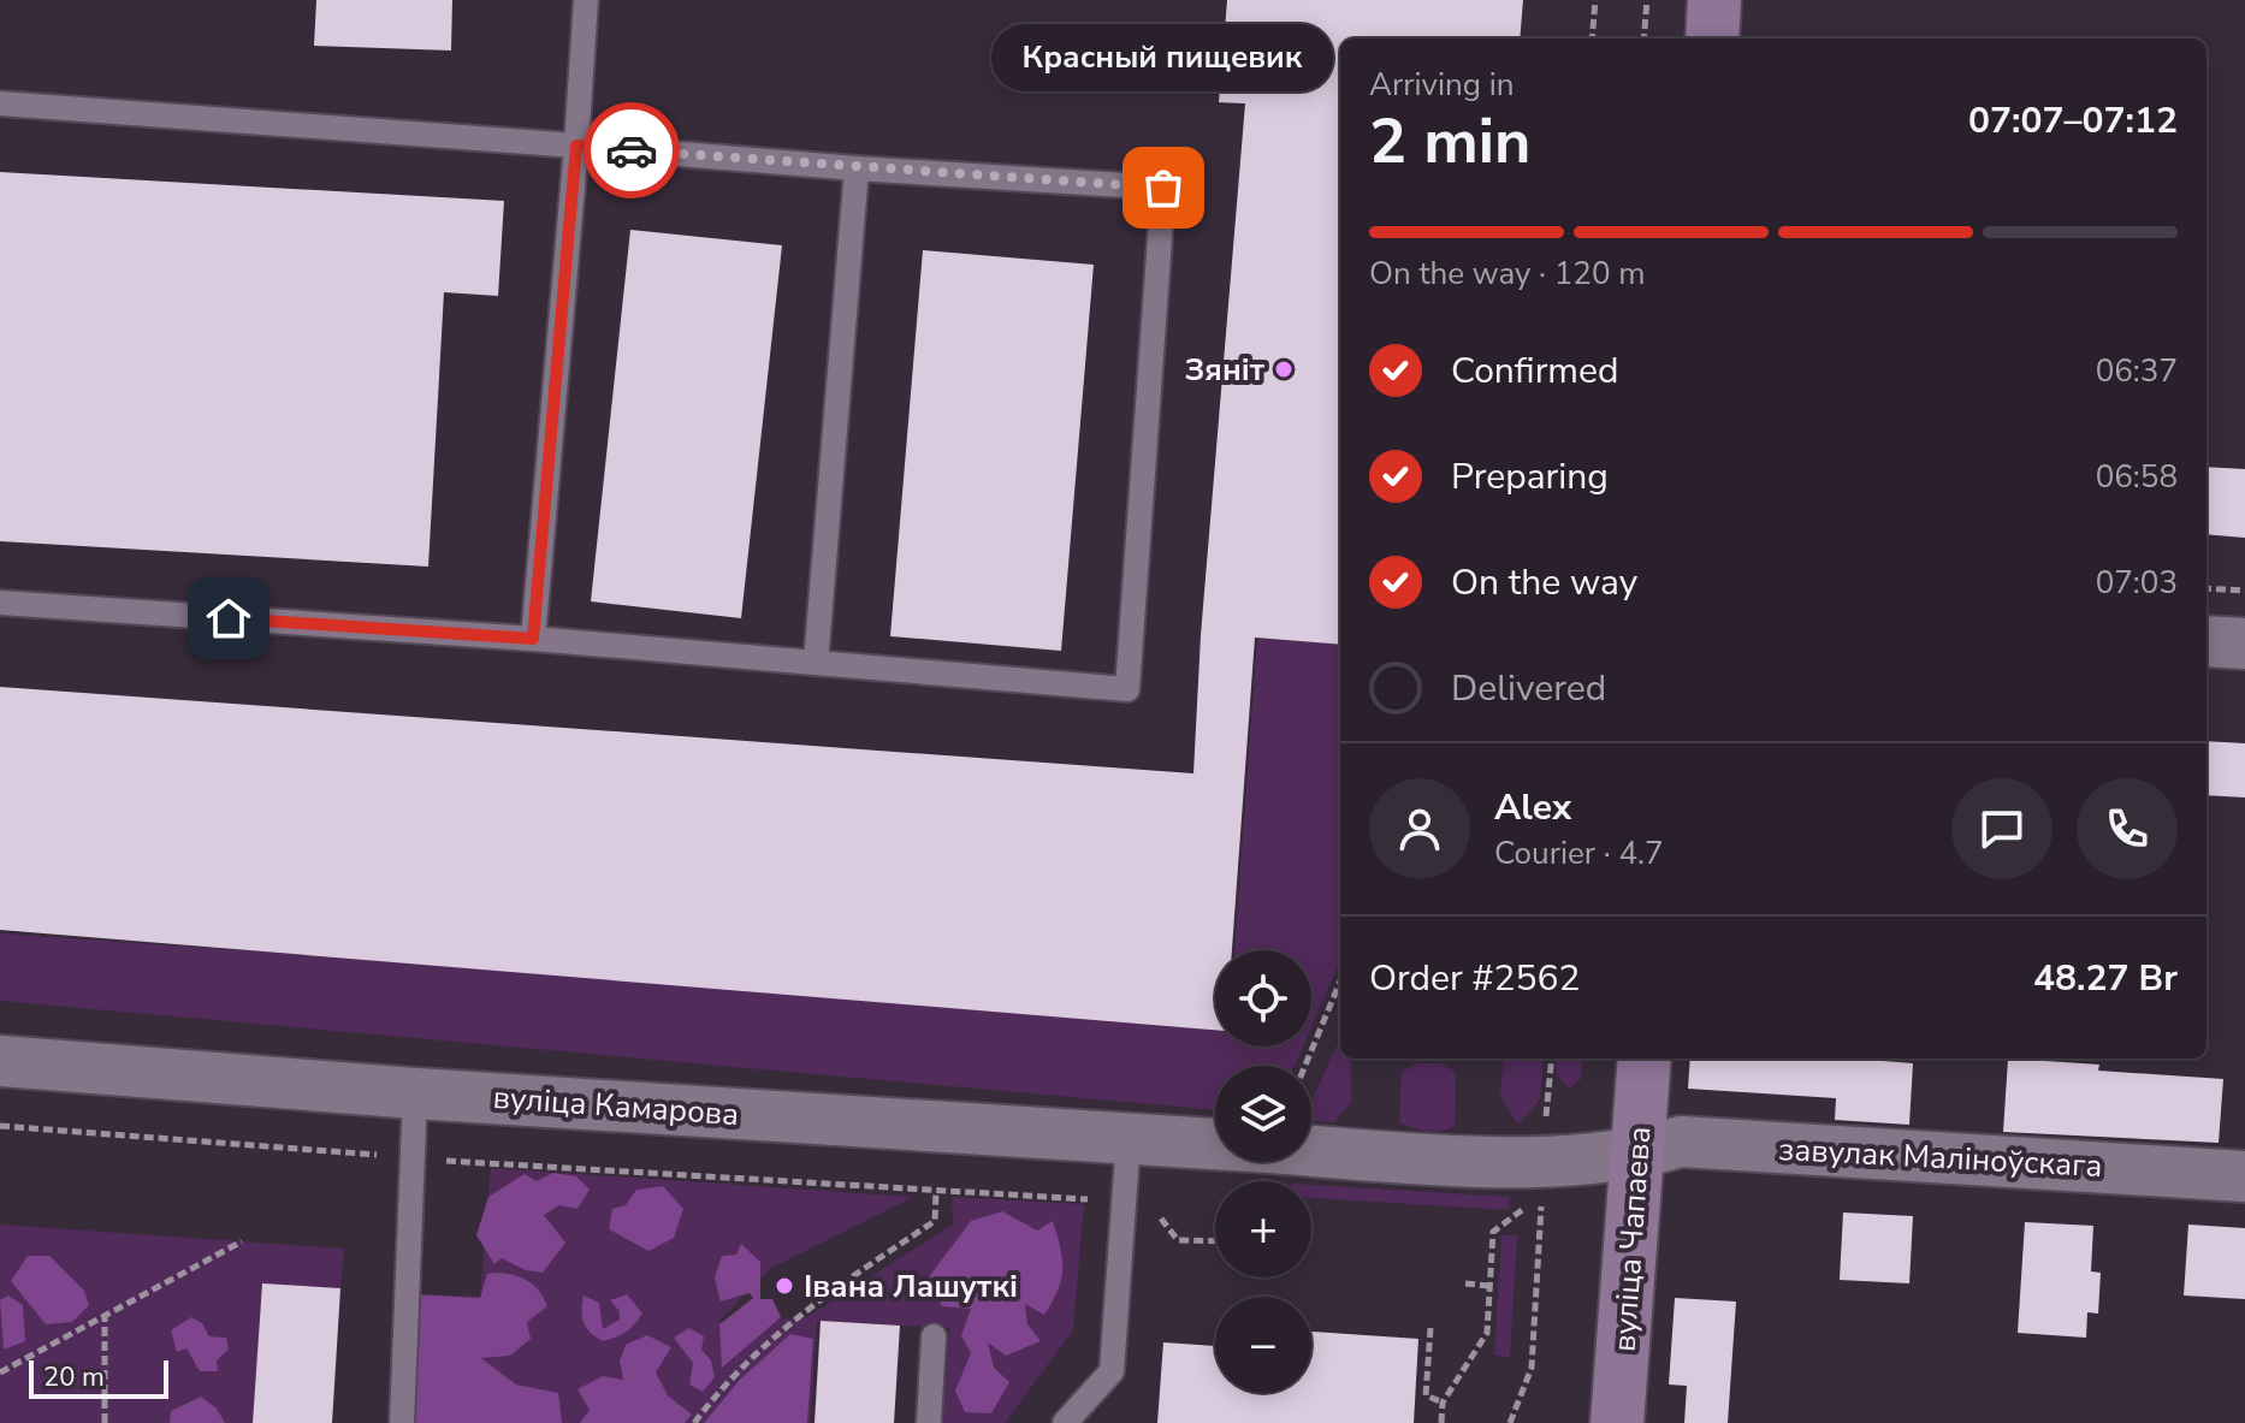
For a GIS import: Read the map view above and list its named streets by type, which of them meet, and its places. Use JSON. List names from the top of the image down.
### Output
{
  "streets": {
    "main road": ["вуліца Чапаева"],
    "street": ["вуліца Камарова", "завулак Маліноўскага"]
  },
  "crossings": [
    ["вуліца Камарова", "завулак Маліноўскага"],
    ["вуліца Камарова", "вуліца Чапаева"],
    ["завулак Маліноўскага", "вуліца Чапаева"]
  ],
  "places": ["Красный пищевик", "Зяніт", "Івана Лашуткі"],
  "scale_bar": "20 m",
  "page": {
    "bubble": "Красный пищевик",
    "heading": ["2 min", "Arriving in", "07:07–07:12"],
    "panel": [
      "Alex",
      "Courier · 4.7",
      "Order #2562",
      "48.27 Br"
    ],
    "bar": "On the way · 120 m",
    "list": [
      ["Confirmed", "06:37"],
      ["Preparing", "06:58"],
      ["On the way", "07:03"],
      "Delivered"
    ],
    "map_buttons": ["+", "−"],
    "scale": "20 m"
  }
}
